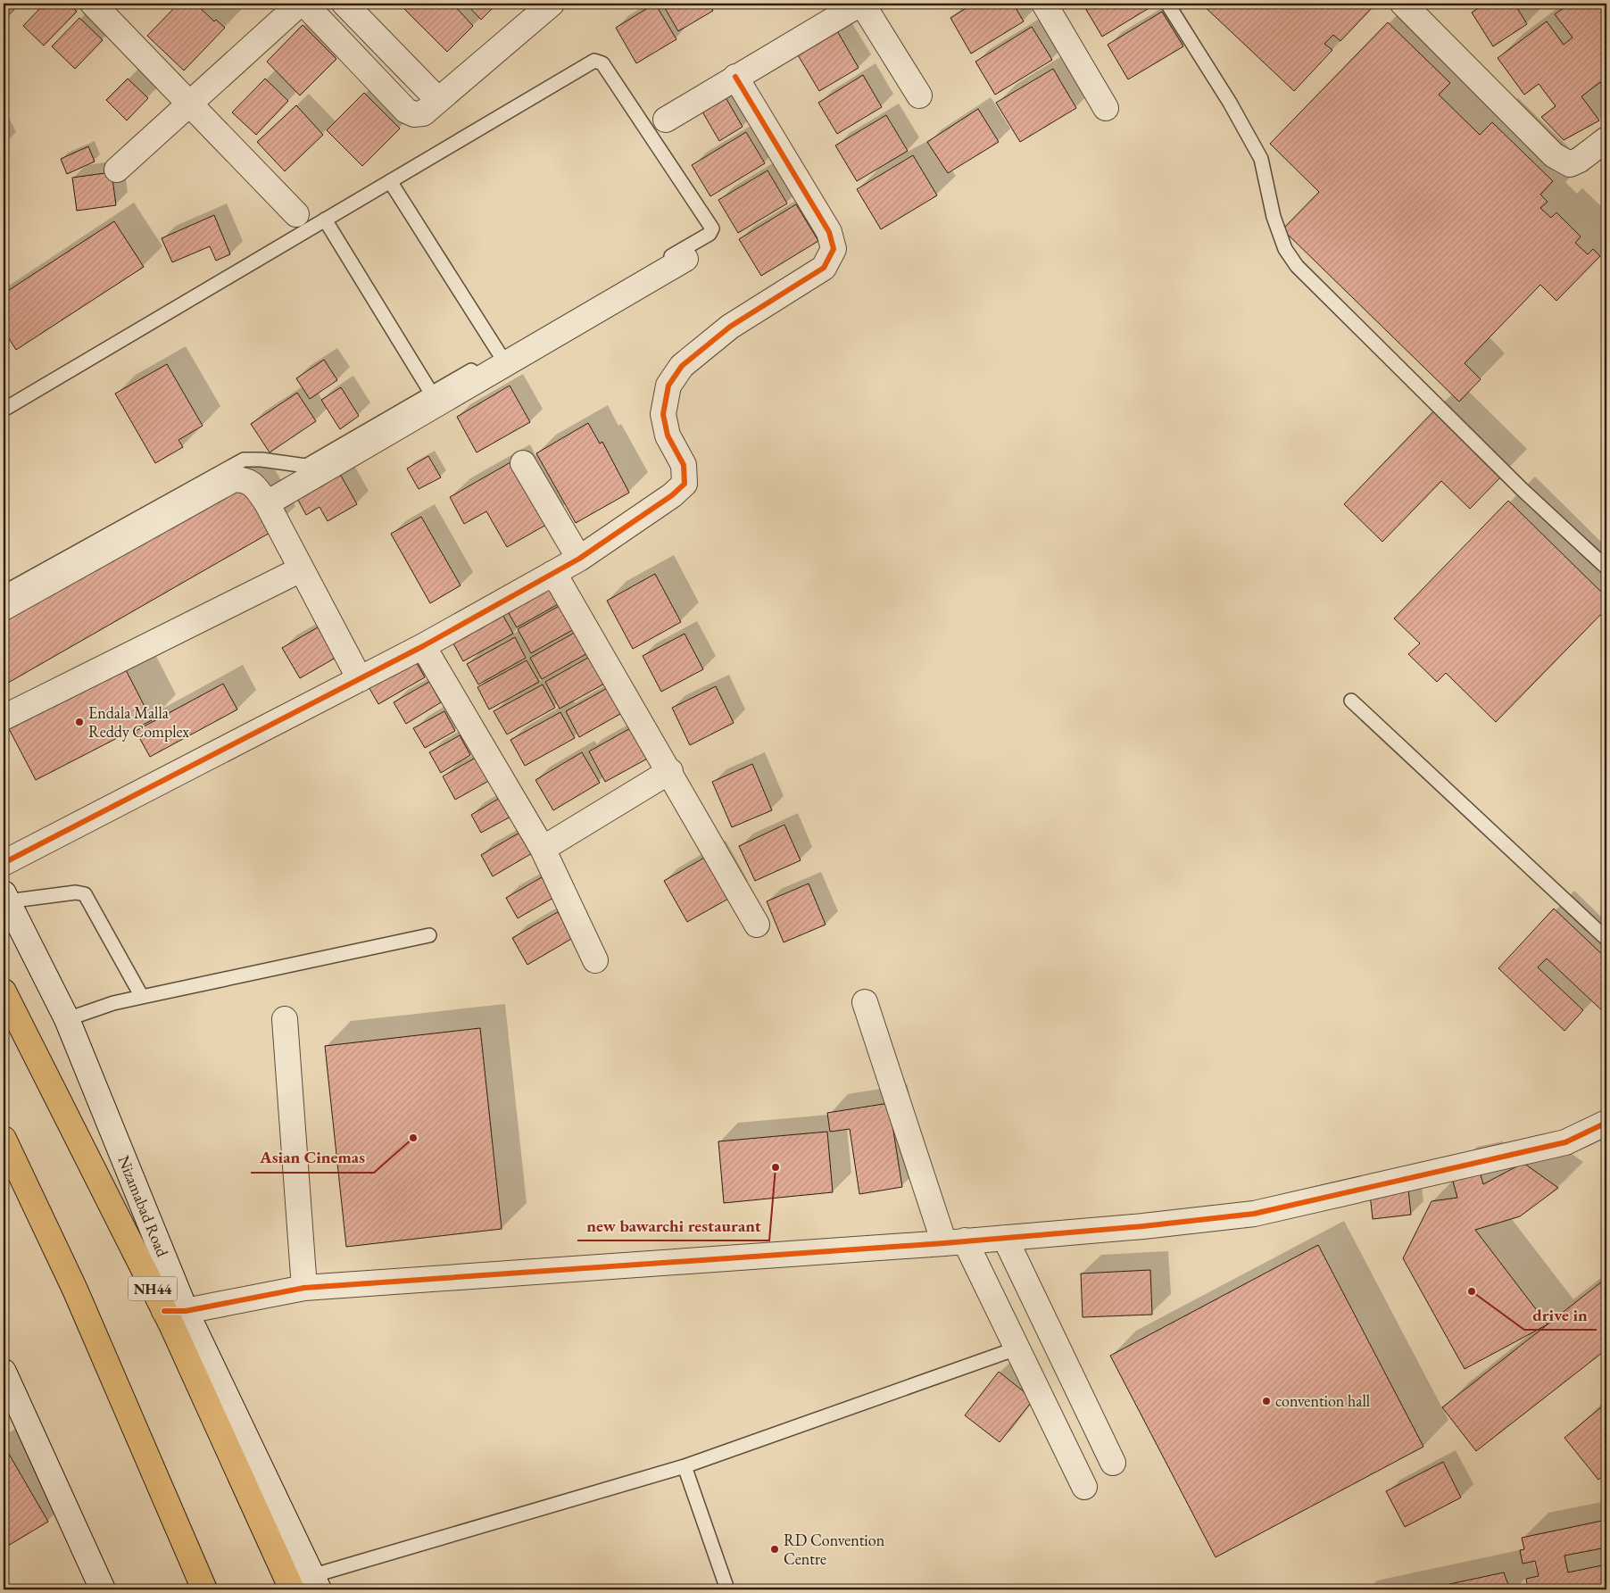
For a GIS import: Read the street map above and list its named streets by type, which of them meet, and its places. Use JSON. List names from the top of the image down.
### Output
{
  "streets": {
    "highway": ["Nizamabad Road", "NH44"]
  },
  "places": [
    "Endala Malla Reddy Complex",
    "Asian Cinemas",
    "new bawarchi restaurant",
    "drive in",
    "convention hall",
    "RD Convention Centre"
  ]
}
